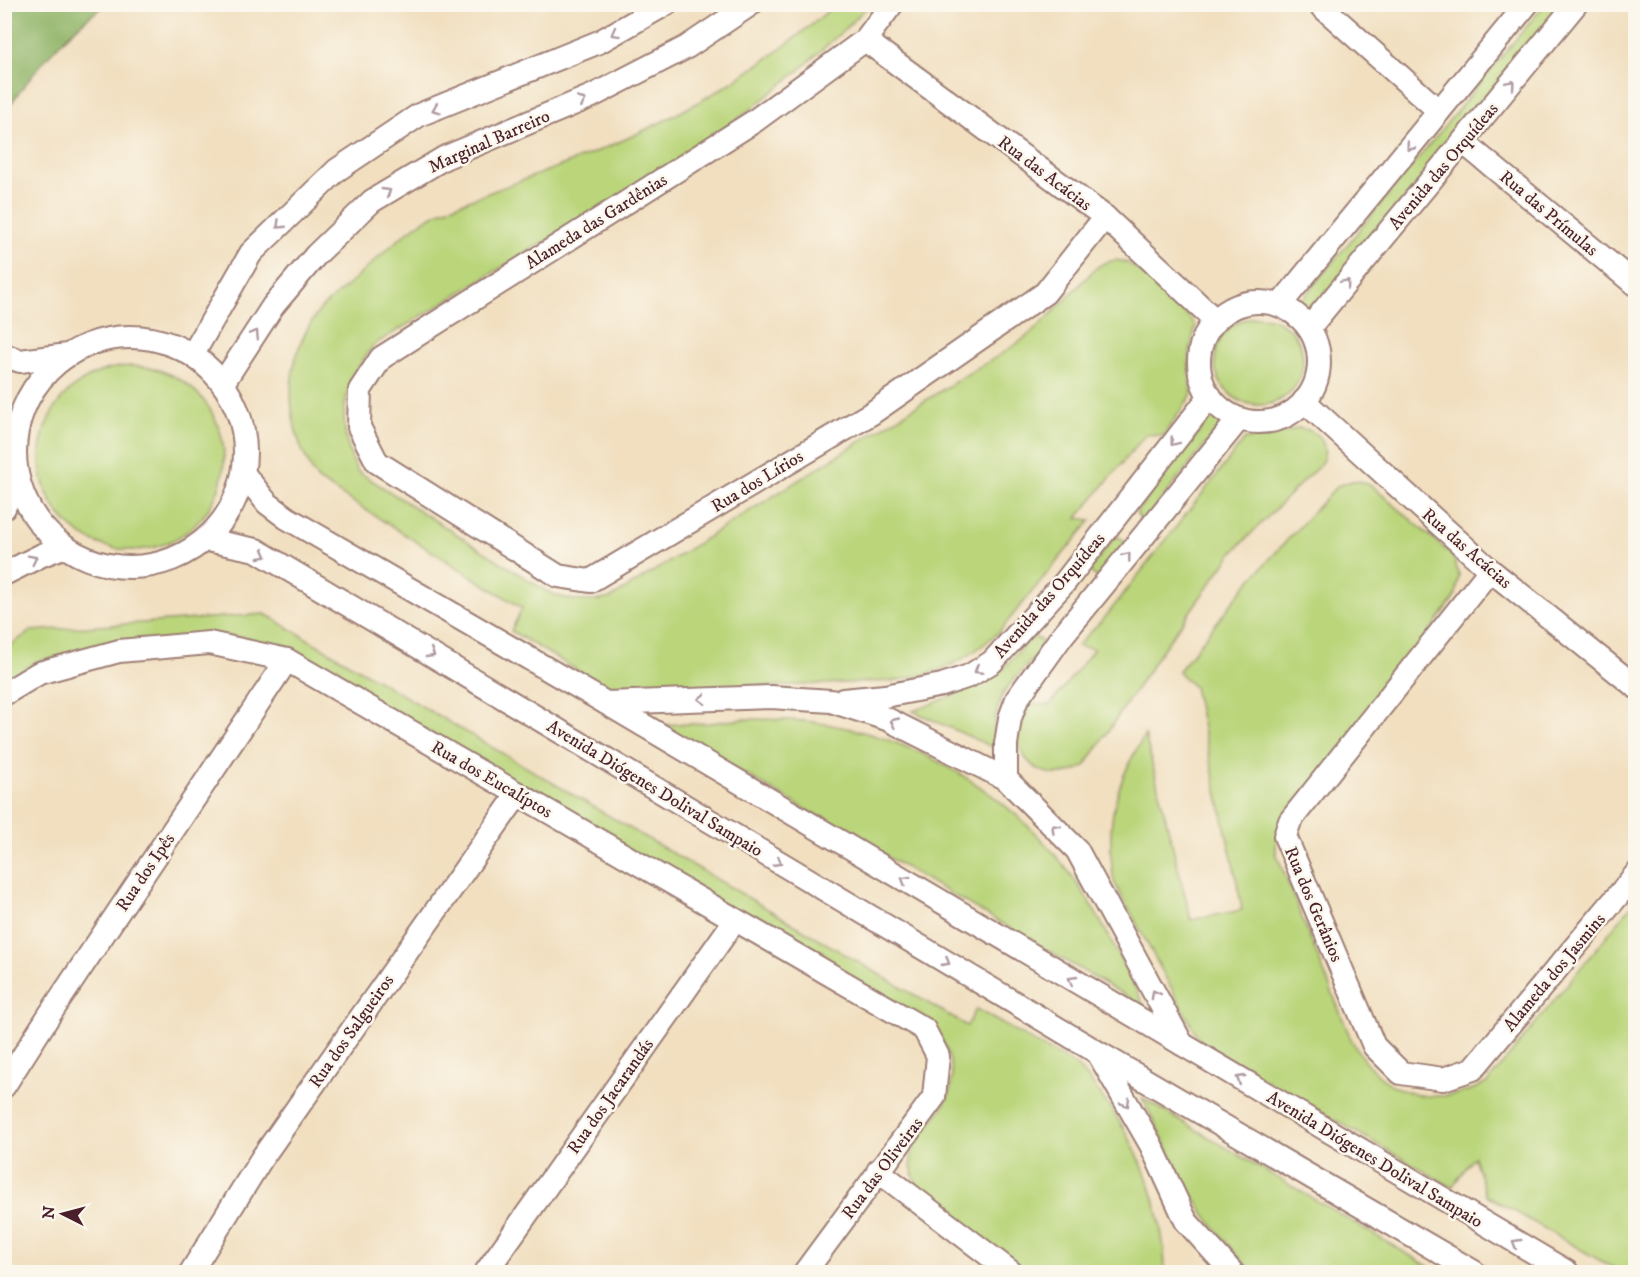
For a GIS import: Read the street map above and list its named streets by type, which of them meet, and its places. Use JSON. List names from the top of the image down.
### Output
{
  "streets": {
    "street": [
      "Marginal Barreiro",
      "Avenida das Orquídeas",
      "Rua das Acácias",
      "Rua das Prímulas",
      "Alameda das Gardênias",
      "Rua dos Lírios",
      "Rua dos Eucalíptos",
      "Avenida Diógenes Dolival Sampaio",
      "Rua dos Ipês",
      "Rua dos Gerânios",
      "Alameda dos Jasmins",
      "Rua dos Salgueiros",
      "Rua dos Jacarandás",
      "Rua das Oliveiras"
    ]
  },
  "crossings": [
    ["Avenida das Orquídeas", "Rua das Acácias"],
    ["Avenida das Orquídeas", "Rua das Prímulas"],
    ["Rua das Acácias", "Alameda das Gardênias"],
    ["Rua das Acácias", "Rua dos Lírios"],
    ["Rua das Acácias", "Rua dos Gerânios"],
    ["Alameda das Gardênias", "Rua dos Lírios"],
    ["Rua dos Eucalíptos", "Rua dos Ipês"],
    ["Rua dos Eucalíptos", "Rua dos Salgueiros"],
    ["Rua dos Eucalíptos", "Rua dos Jacarandás"],
    ["Rua dos Eucalíptos", "Rua das Oliveiras"],
    ["Rua dos Gerânios", "Alameda dos Jasmins"]
  ],
  "north": "left"
}
